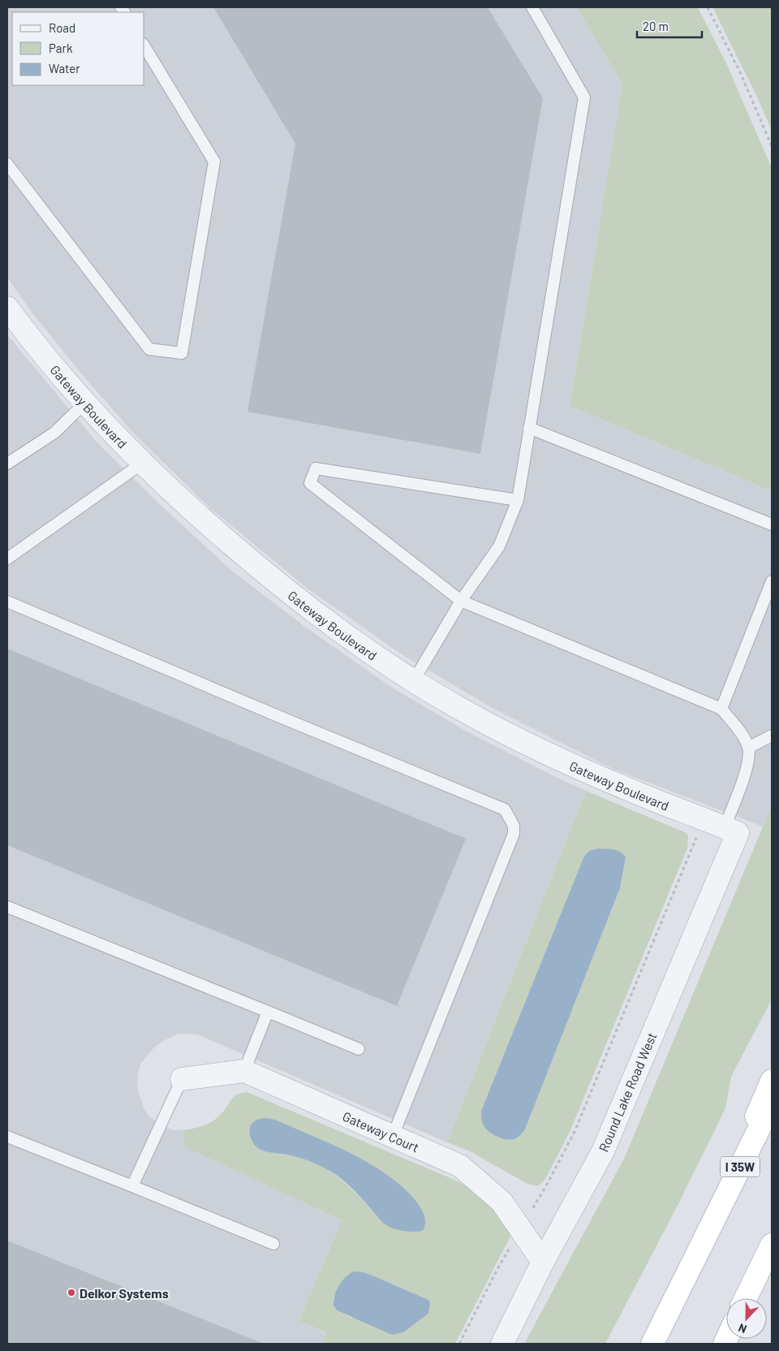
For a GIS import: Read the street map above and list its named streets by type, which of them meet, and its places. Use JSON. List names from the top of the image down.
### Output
{
  "streets": {
    "highway": ["I 35W"],
    "street": ["Gateway Boulevard", "Round Lake Road West", "Gateway Court"]
  },
  "crossings": [
    ["Gateway Boulevard", "Round Lake Road West"],
    ["Round Lake Road West", "Gateway Court"]
  ],
  "places": ["Delkor Systems"],
  "legend": ["Road", "Park", "Water"],
  "scale_bar": "20 m",
  "north": "bottom"
}
